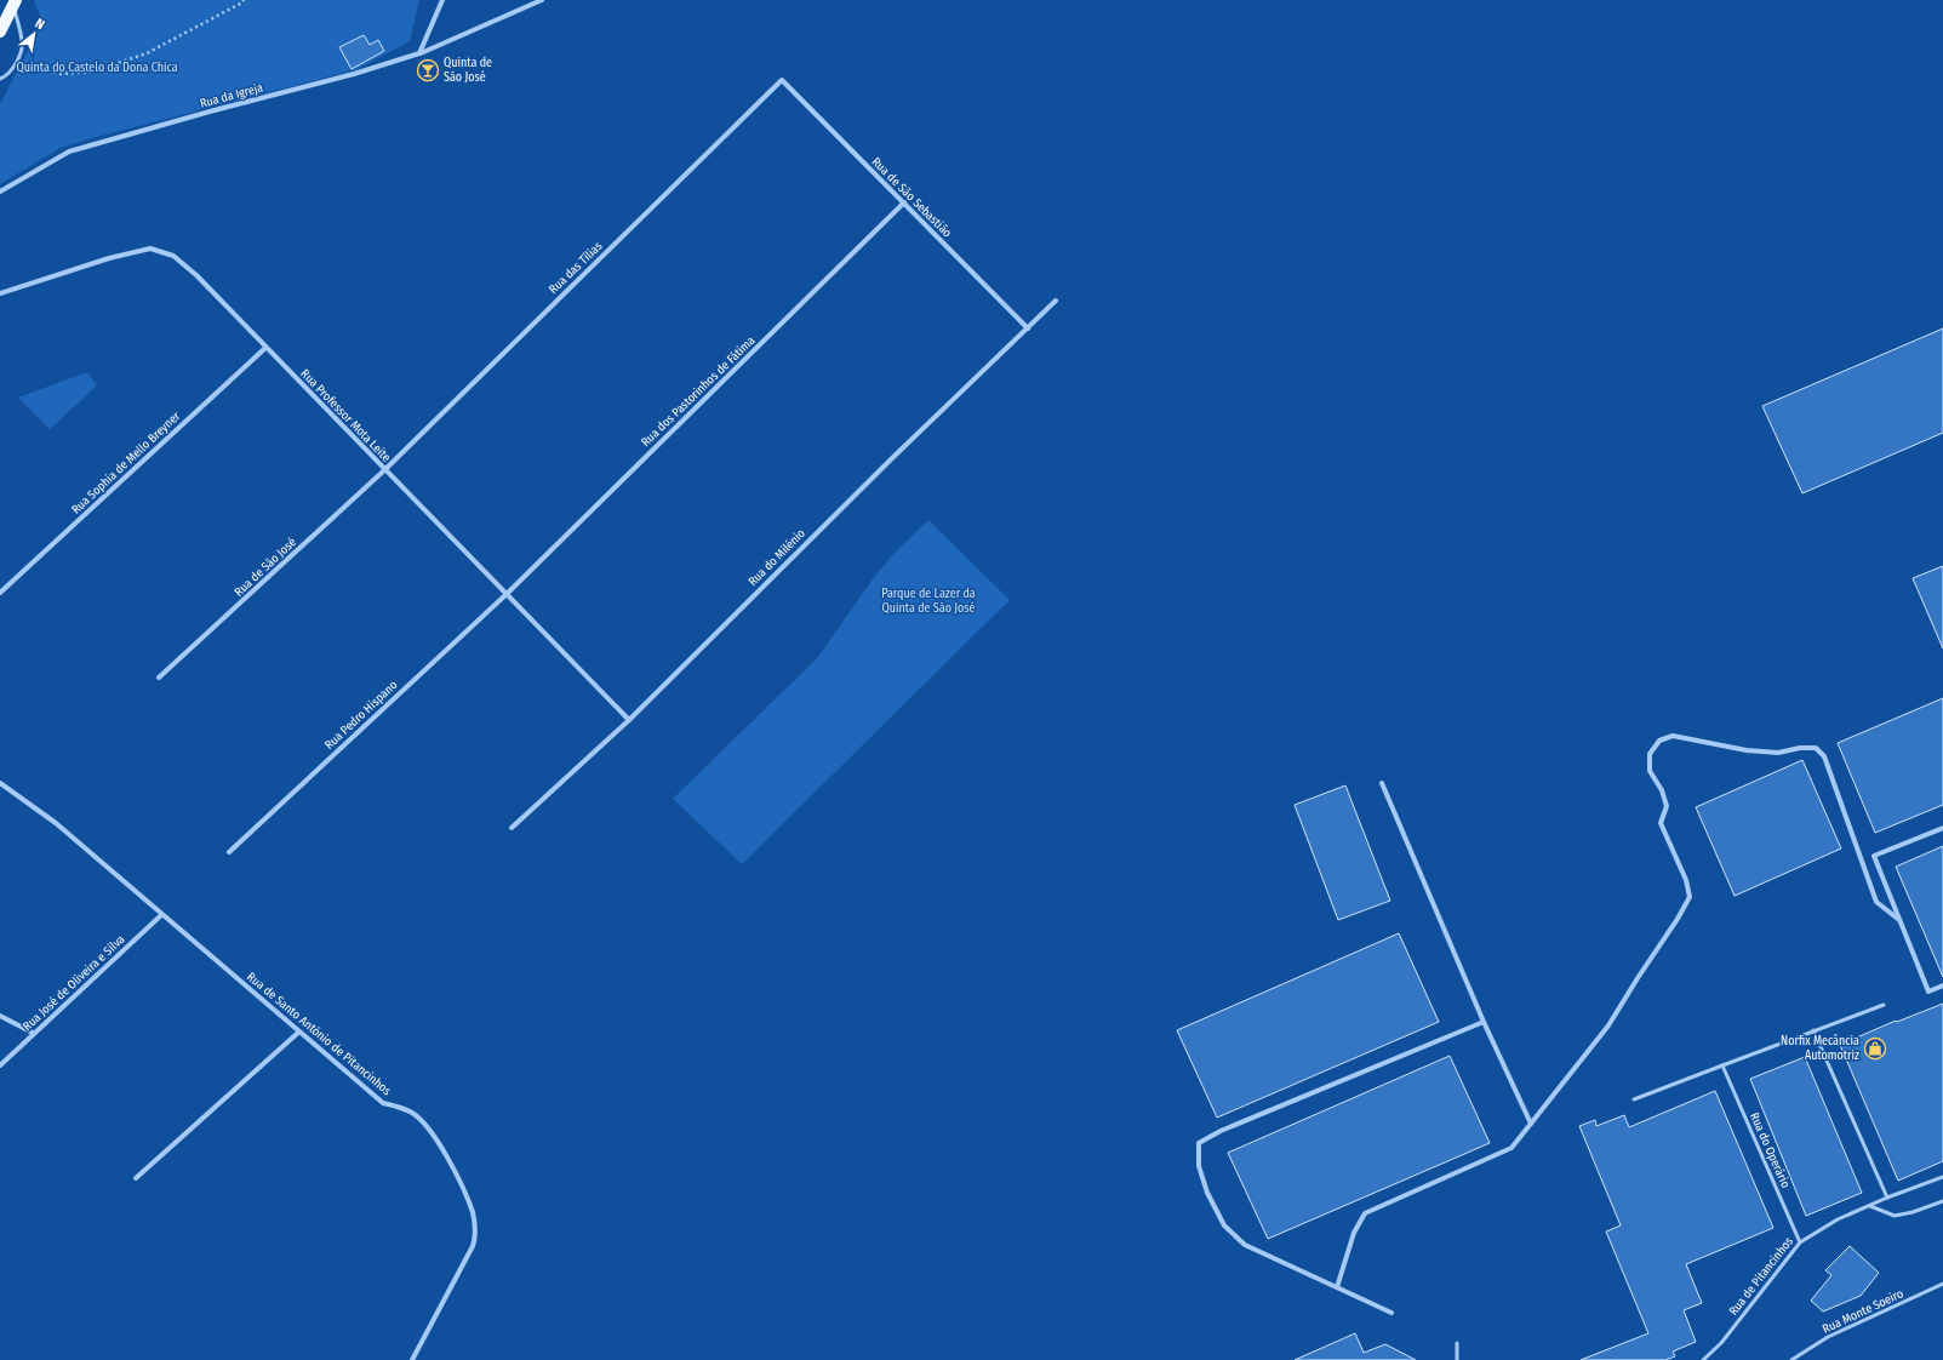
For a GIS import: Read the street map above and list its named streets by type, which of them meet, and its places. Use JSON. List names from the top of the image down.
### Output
{
  "streets": {
    "street": [
      "Rua da Igreja",
      "Rua de São Sebastião",
      "Rua das Tílias",
      "Rua dos Pastorinhos de Fátima",
      "Rua Professor Mota Leite",
      "Rua Sophia de Mello Breyner",
      "Rua do Milénio",
      "Rua de São José",
      "Rua Pedro Hispano",
      "Rua José de Oliveira e Silva",
      "Rua de Santo António de Pitancinhos"
    ],
    "lane": ["Rua do Operário", "Rua de Pitancinhos", "Rua Monte Soeiro"]
  },
  "crossings": [
    ["Rua de São Sebastião", "Rua das Tílias"],
    ["Rua de São Sebastião", "Rua dos Pastorinhos de Fátima"],
    ["Rua de São Sebastião", "Rua do Milénio"],
    ["Rua das Tílias", "Rua Professor Mota Leite"],
    ["Rua das Tílias", "Rua de São José"],
    ["Rua dos Pastorinhos de Fátima", "Rua Professor Mota Leite"],
    ["Rua dos Pastorinhos de Fátima", "Rua Pedro Hispano"],
    ["Rua Professor Mota Leite", "Rua Sophia de Mello Breyner"],
    ["Rua Professor Mota Leite", "Rua do Milénio"],
    ["Rua Professor Mota Leite", "Rua de São José"],
    ["Rua Professor Mota Leite", "Rua Pedro Hispano"],
    ["Rua José de Oliveira e Silva", "Rua de Santo António de Pitancinhos"],
    ["Rua do Operário", "Rua de Pitancinhos"]
  ],
  "parks": ["Quinta do Castelo da Dona Chica", "Parque de Lazer da Quinta de São José"],
  "places": {
    "bar": ["Quinta de São José"],
    "shop": ["Norfix Mecância Automotriz"]
  },
  "north": "top right"
}
